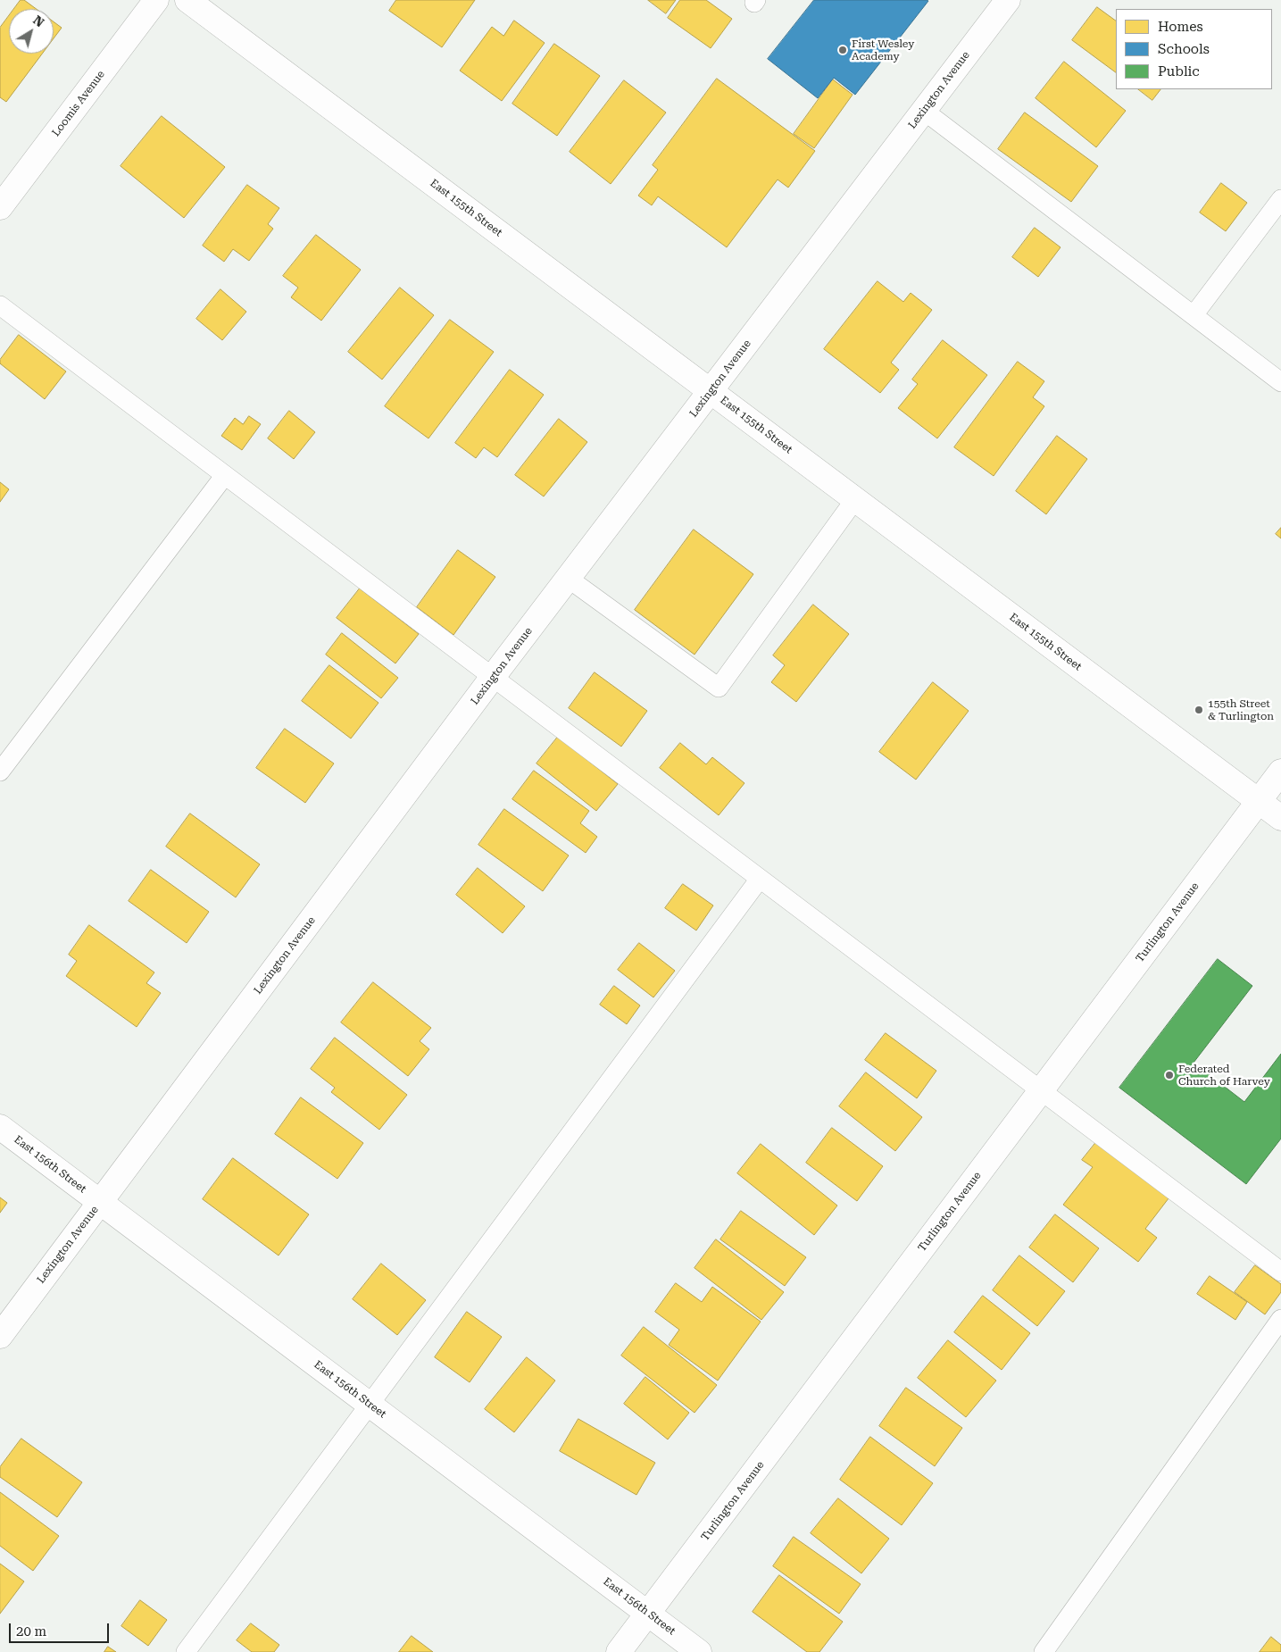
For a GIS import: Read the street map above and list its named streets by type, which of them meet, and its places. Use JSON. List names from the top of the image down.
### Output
{
  "streets": {
    "street": [
      "Lexington Avenue",
      "Loomis Avenue",
      "East 155th Street",
      "Turlington Avenue",
      "East 156th Street"
    ]
  },
  "crossings": [
    ["Lexington Avenue", "East 155th Street"],
    ["Lexington Avenue", "East 156th Street"],
    ["East 155th Street", "Turlington Avenue"],
    ["Turlington Avenue", "East 156th Street"]
  ],
  "places": ["First Wesley Academy", "155th Street & Turlington", "Federated Church of Harvey"],
  "legend": ["Homes", "Schools", "Public"],
  "scale_bar": "20 m",
  "north": "top right"
}
